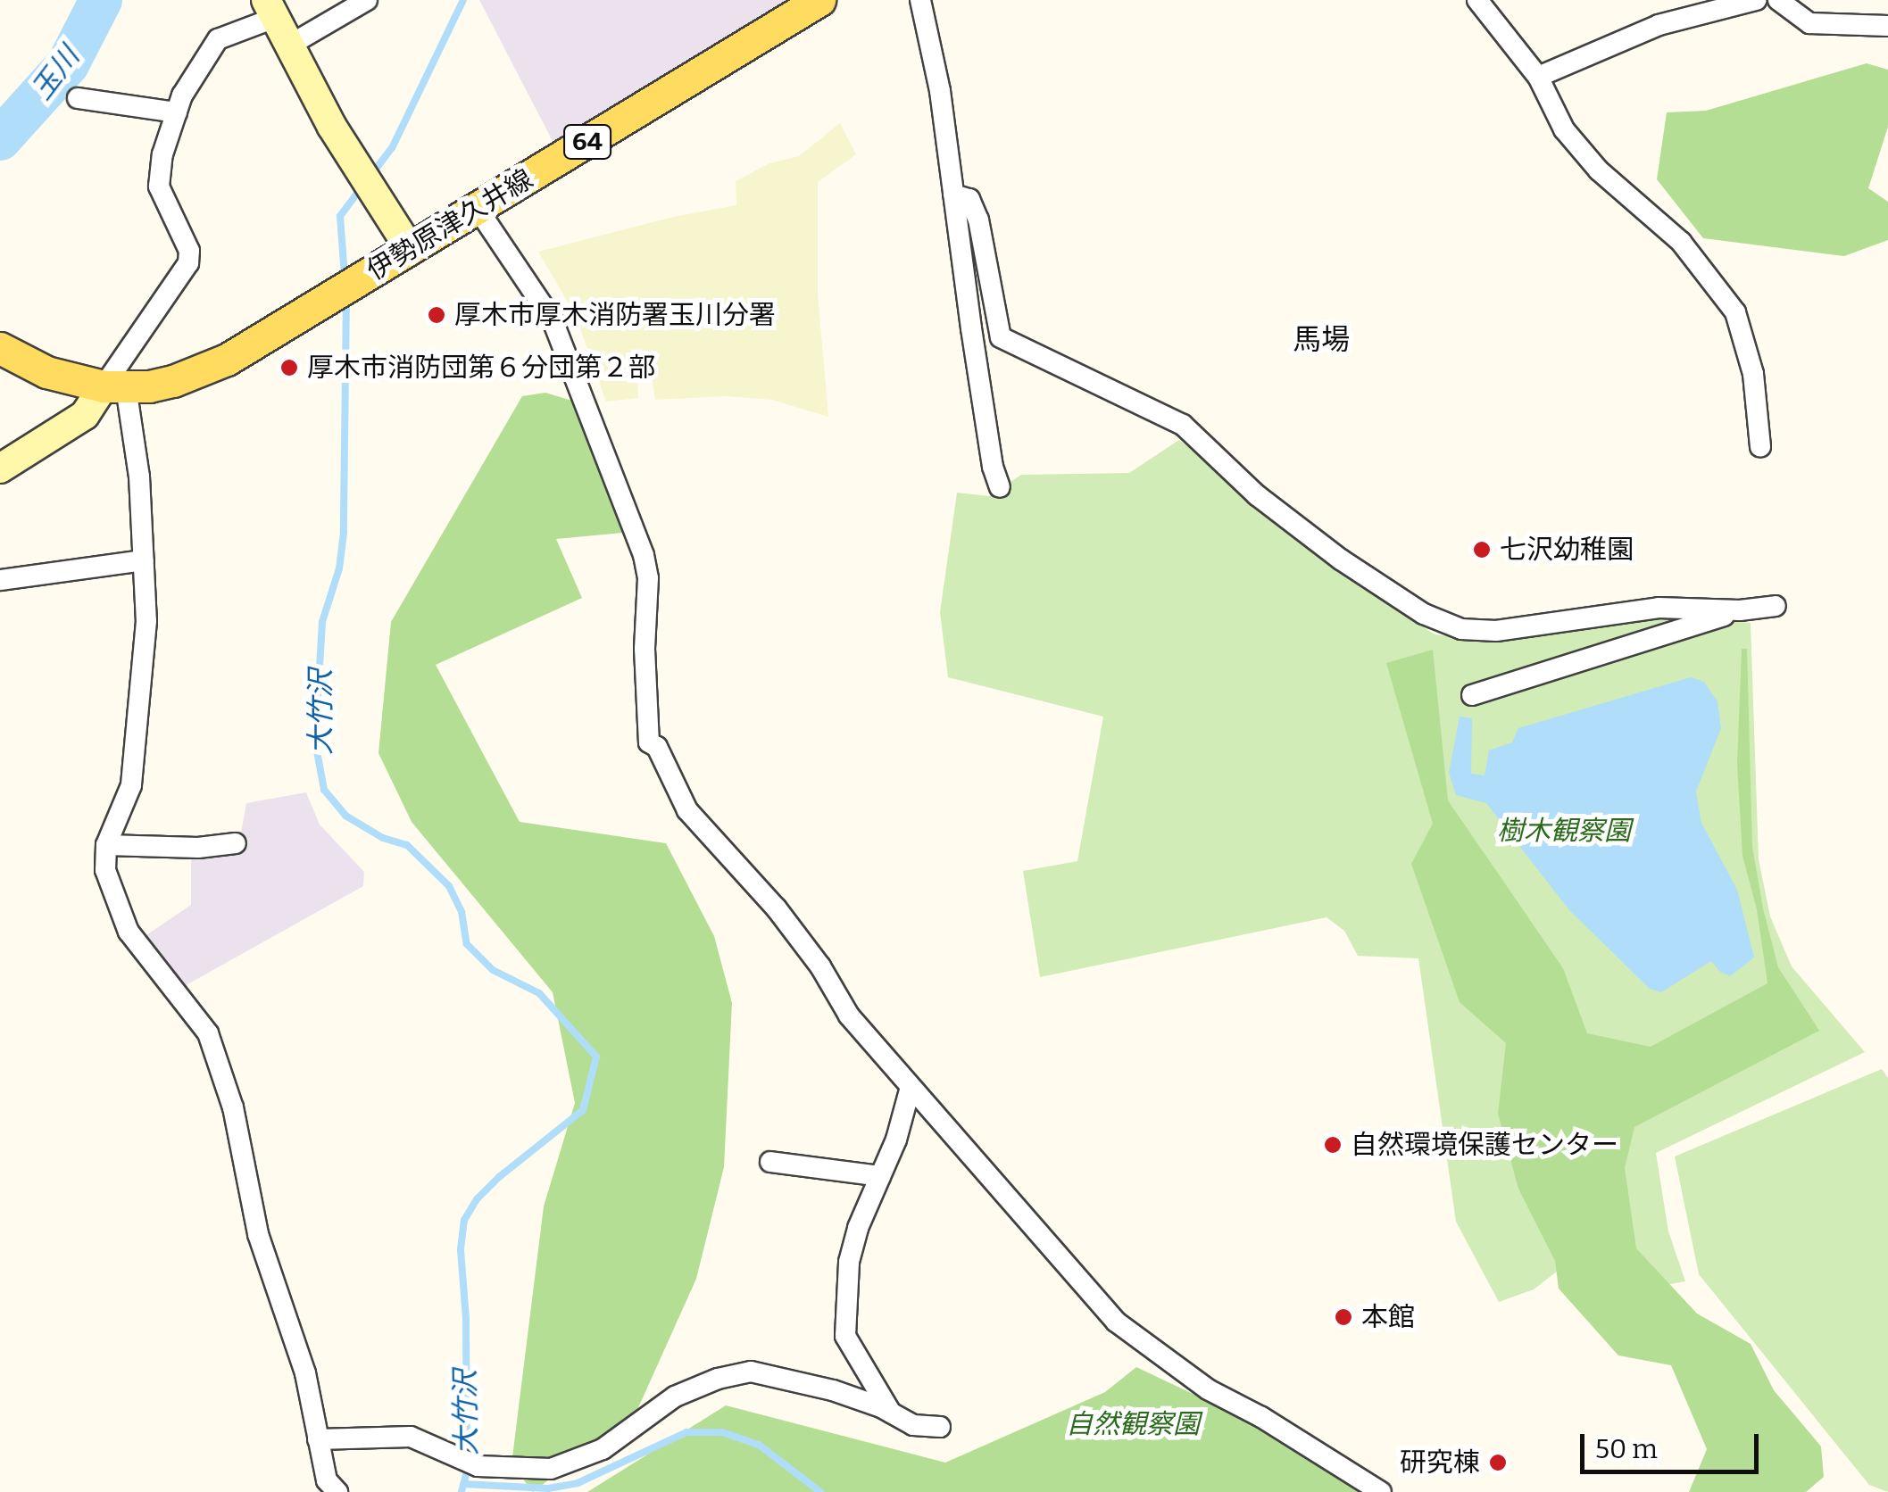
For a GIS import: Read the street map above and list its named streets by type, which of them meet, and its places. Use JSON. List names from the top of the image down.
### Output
{
  "streets": {
    "main road": ["64", "伊勢原津久井線"]
  },
  "crossings": [
    ["64", "伊勢原津久井線"]
  ],
  "districts": ["馬場"],
  "water": ["玉川", "大竹沢"],
  "parks": ["樹木観察園", "自然観察園"],
  "places": [
    "厚木市厚木消防署玉川分署",
    "厚木市消防団第６分団第２部",
    "七沢幼稚園",
    "自然環境保護センター",
    "本館",
    "研究棟"
  ],
  "scale_bar": "50 m"
}
